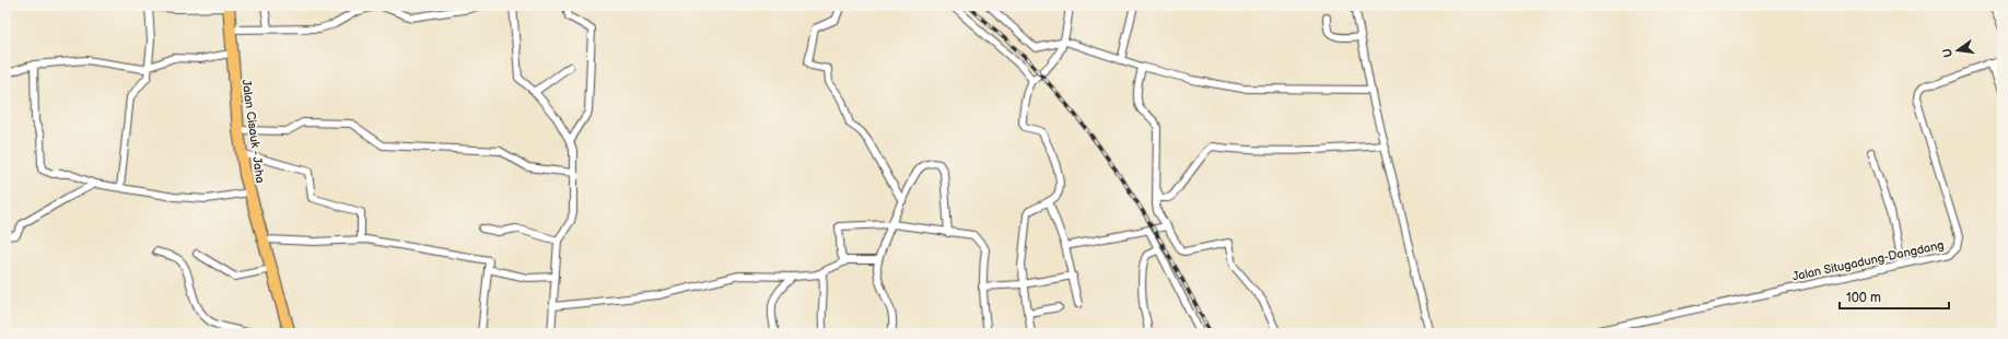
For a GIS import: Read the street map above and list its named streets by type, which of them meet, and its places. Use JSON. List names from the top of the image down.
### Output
{
  "streets": {
    "main road": ["Jalan Cisauk - Jaha"],
    "street": ["Jalan Situgadung-Dangdang"]
  },
  "scale_bar": "100 m",
  "north": "left"
}
